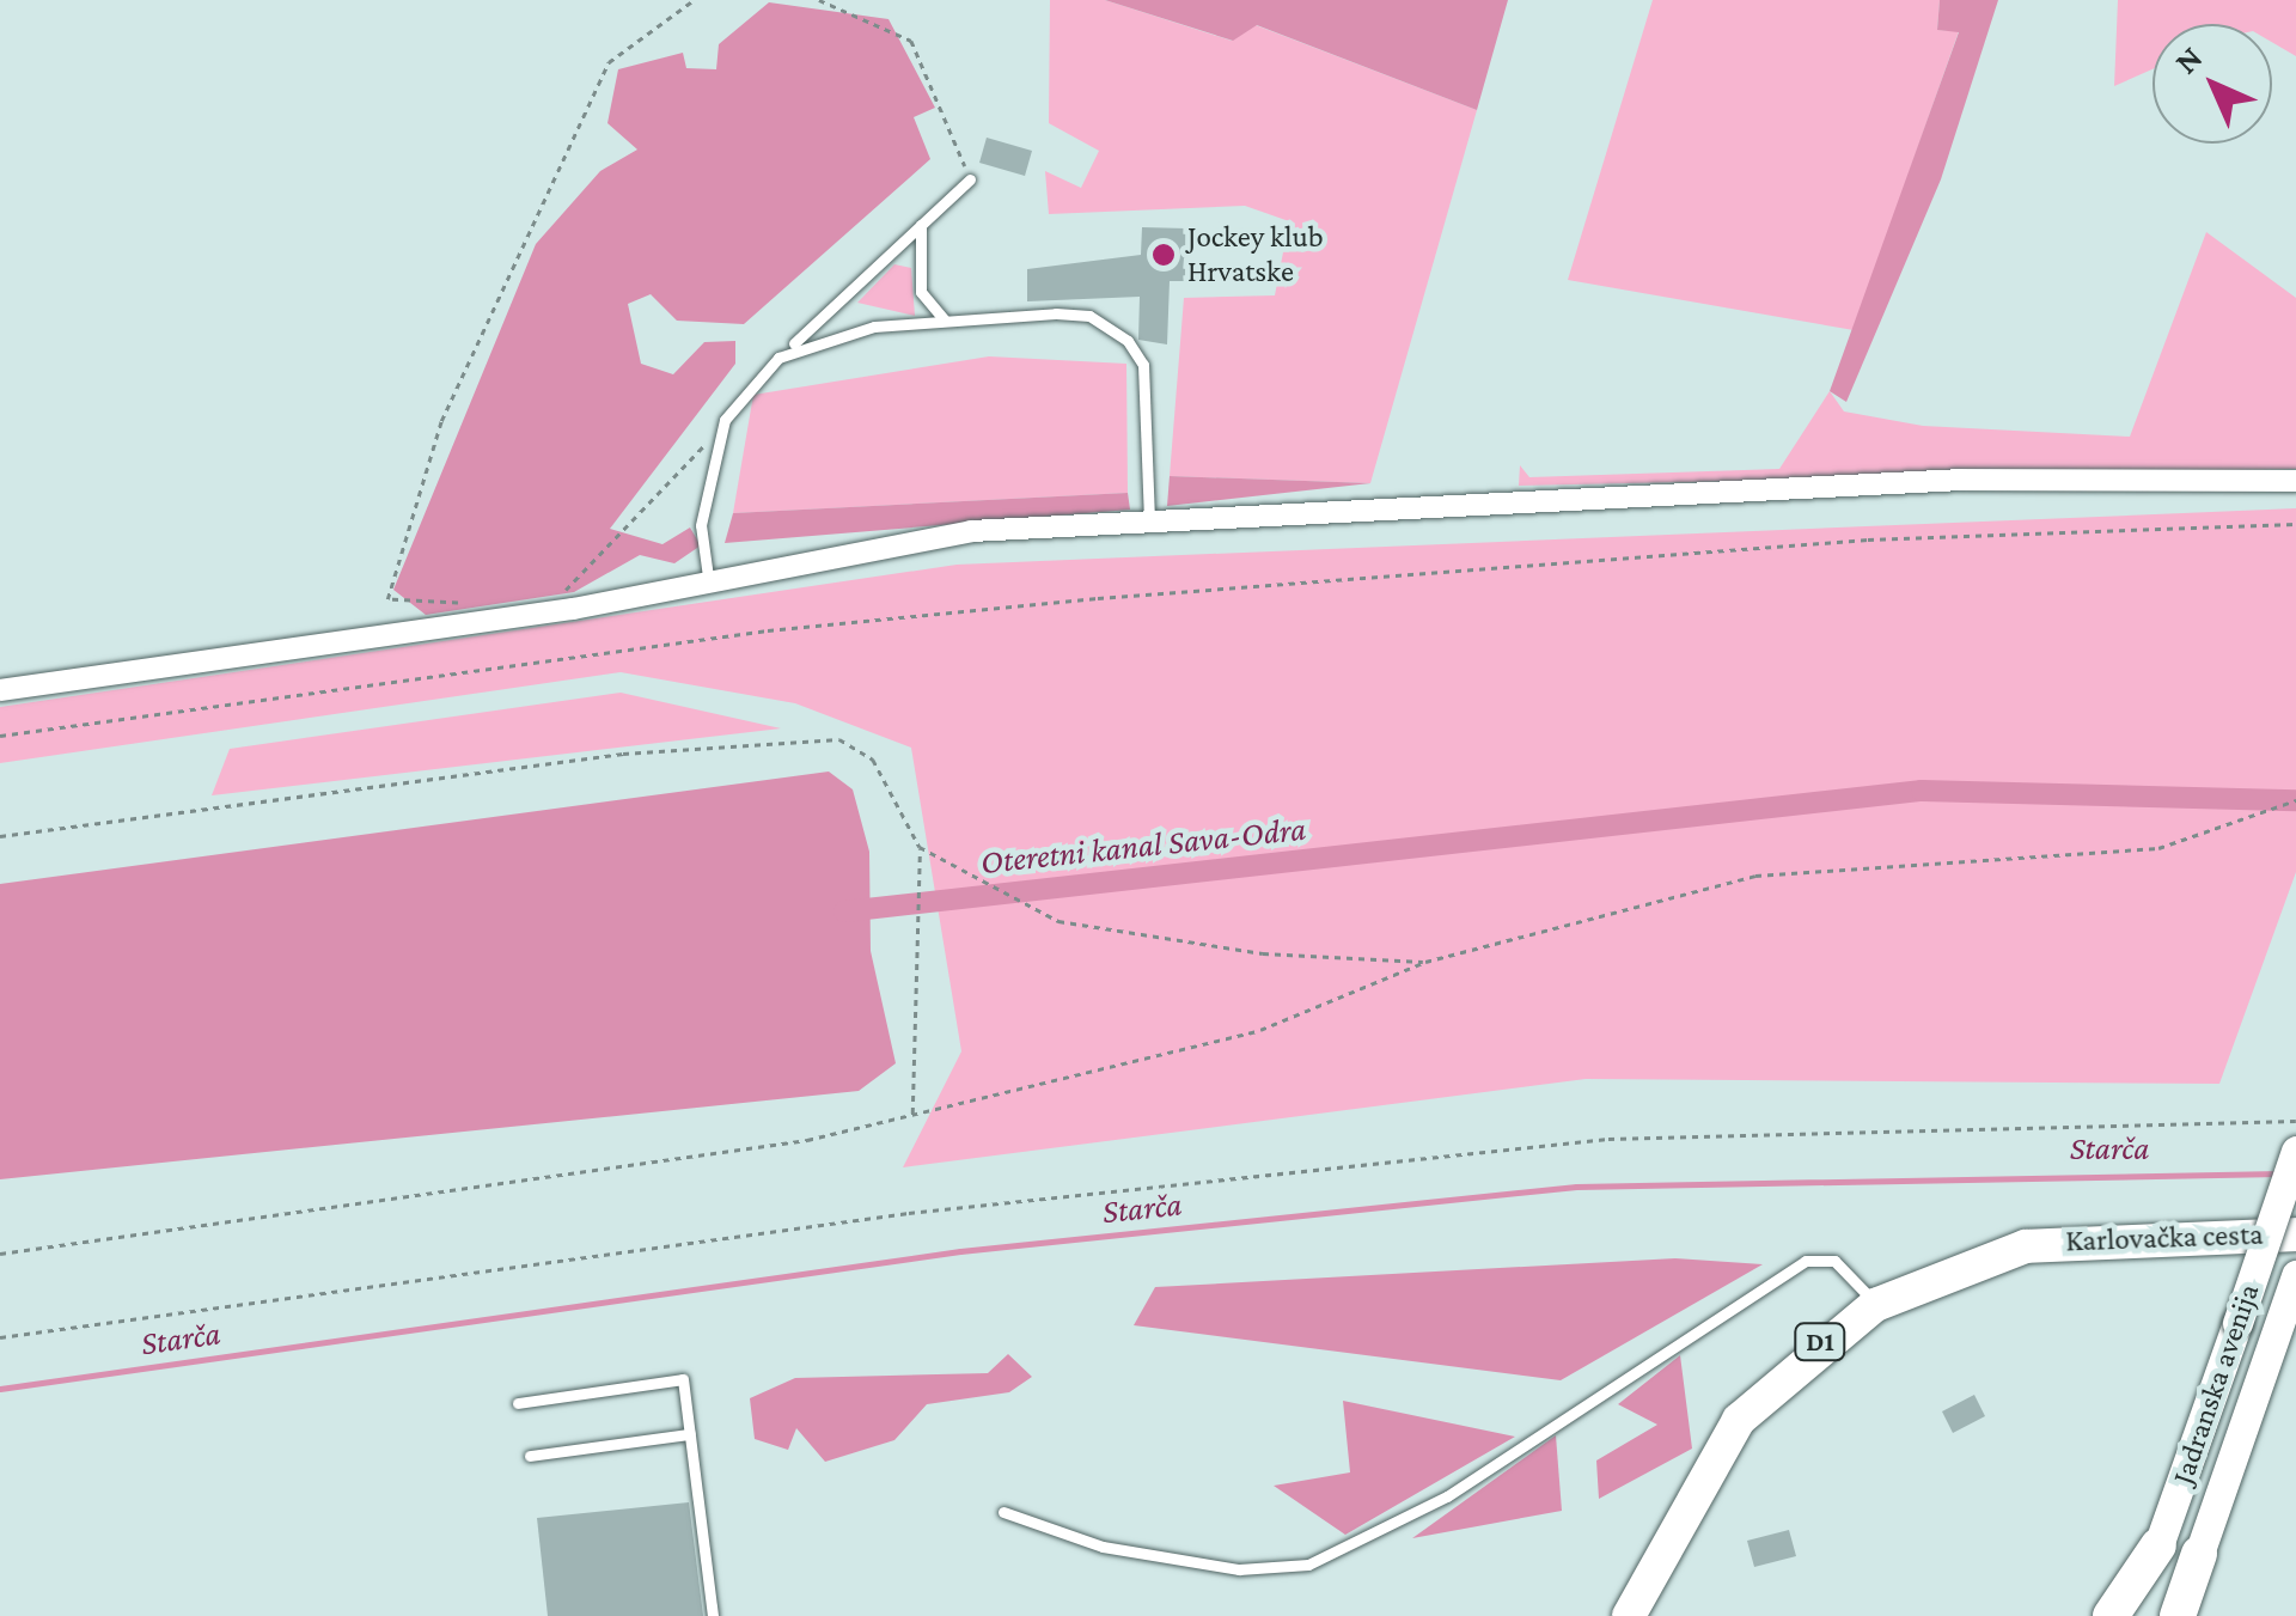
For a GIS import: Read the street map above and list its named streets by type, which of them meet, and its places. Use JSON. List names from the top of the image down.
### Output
{
  "streets": {
    "highway": ["Jadranska avenija"],
    "main road": ["Karlovačka cesta", "D1"]
  },
  "water": ["Oteretni kanal Sava-Odra", "Starča"],
  "places": ["Jockey klub Hrvatske"],
  "north": "top left"
}
